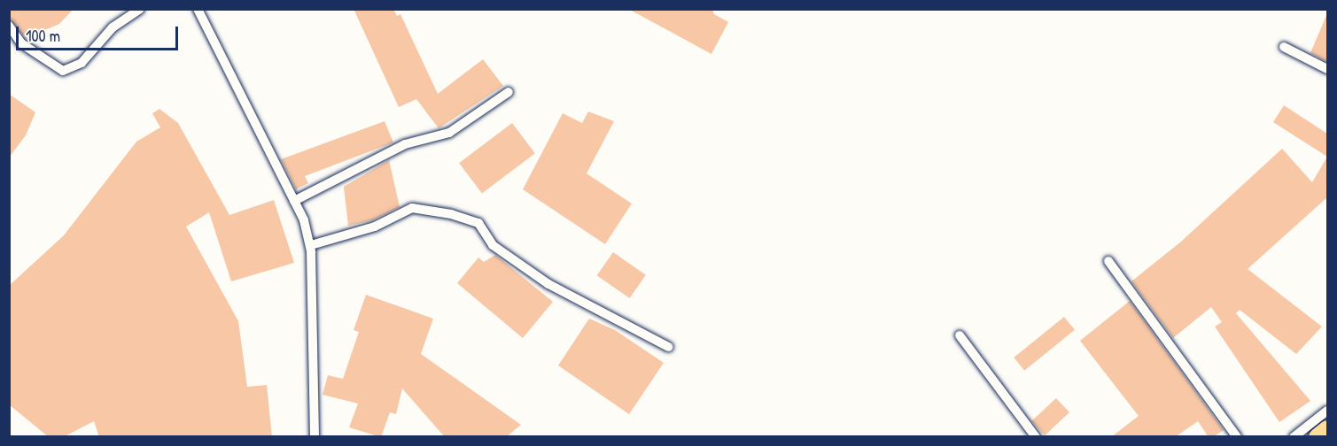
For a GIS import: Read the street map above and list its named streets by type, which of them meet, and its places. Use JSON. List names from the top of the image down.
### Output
{
  "scale_bar": "100 m"
}
